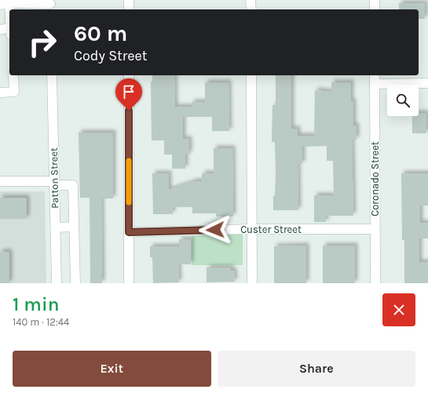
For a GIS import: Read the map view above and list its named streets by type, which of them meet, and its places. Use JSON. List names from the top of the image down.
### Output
{
  "streets": {
    "street": ["Patton Street", "Coronado Street", "Custer Street"]
  },
  "crossings": [
    ["Coronado Street", "Custer Street"]
  ],
  "page": {
    "turn": ["60 m", "Cody Street"],
    "heading": ["1 min", "140 m · 12:44"],
    "buttons": ["Exit", "Share"]
  }
}
